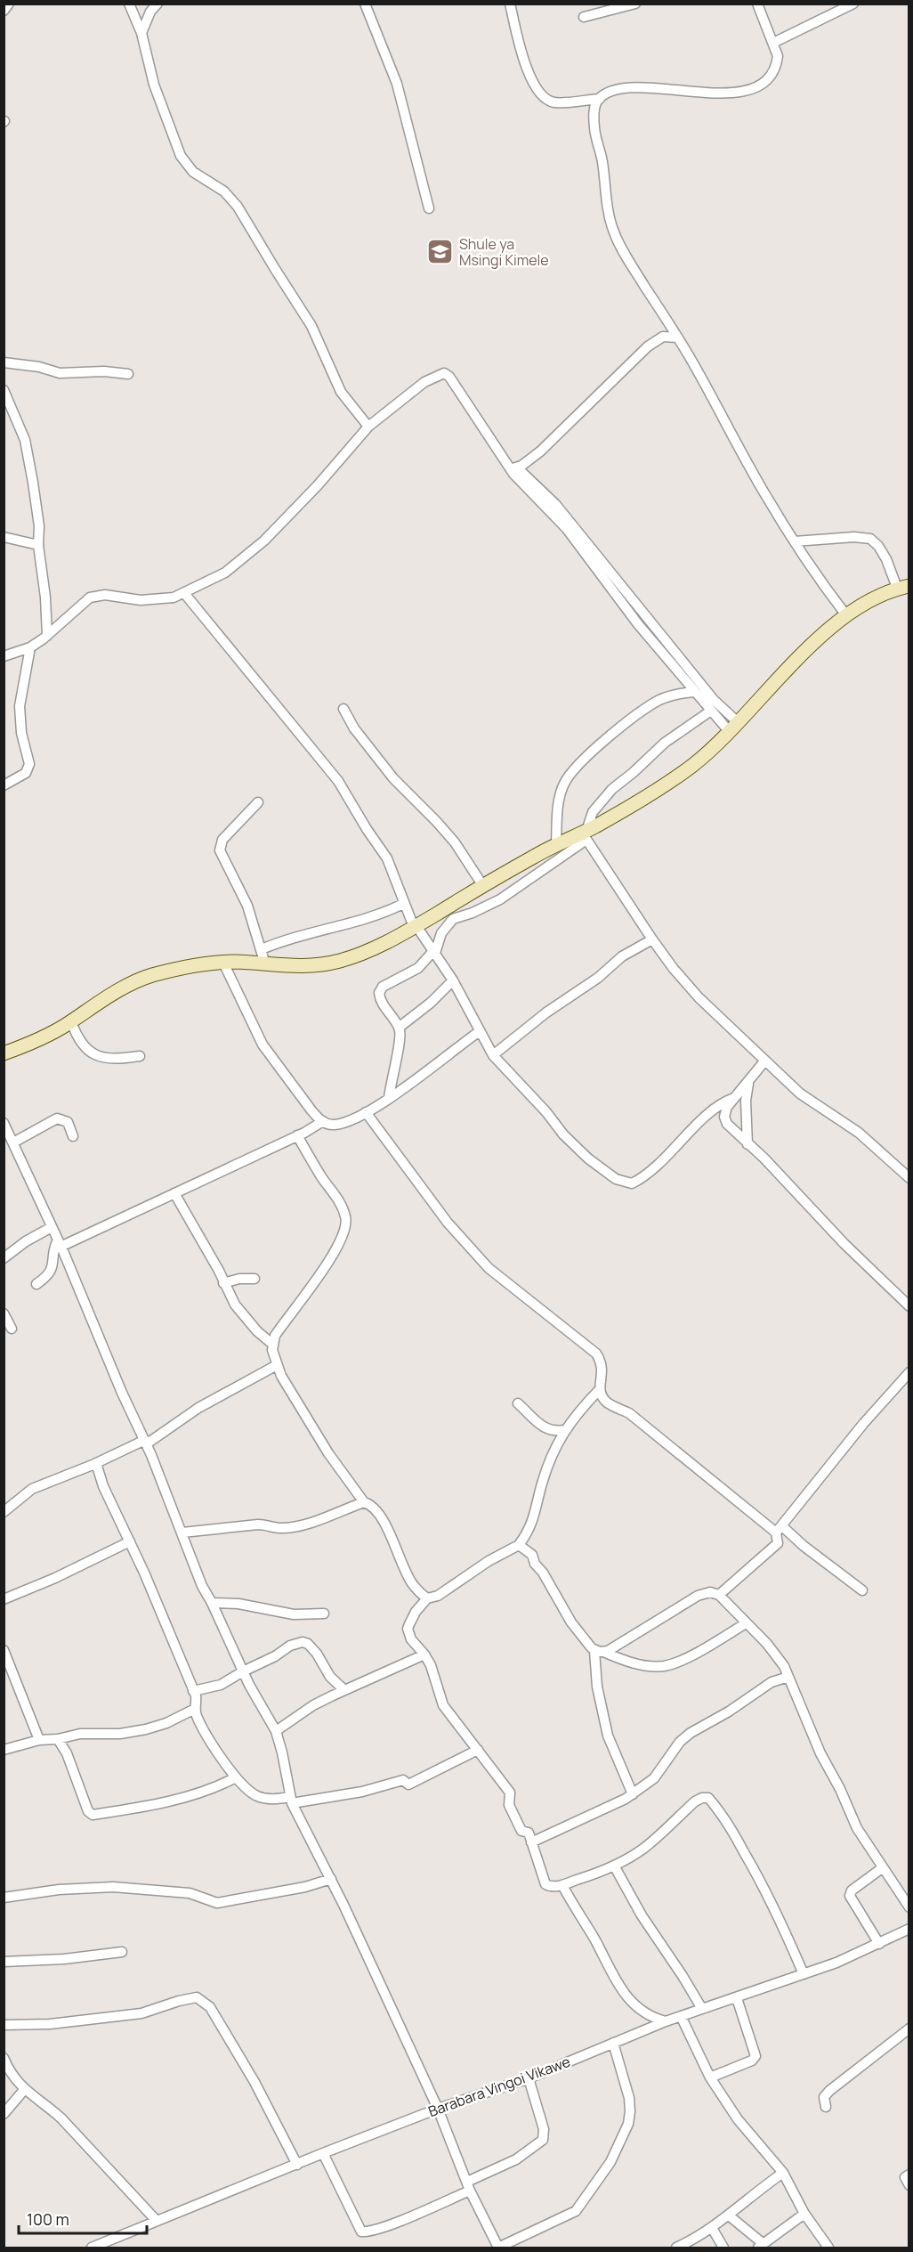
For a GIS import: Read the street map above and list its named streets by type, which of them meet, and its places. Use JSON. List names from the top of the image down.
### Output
{
  "streets": {
    "street": ["Barabara Vingoi Vikawe"]
  },
  "places": {
    "school or university": ["Shule ya Msingi Kimele"]
  },
  "scale_bar": "100 m"
}
